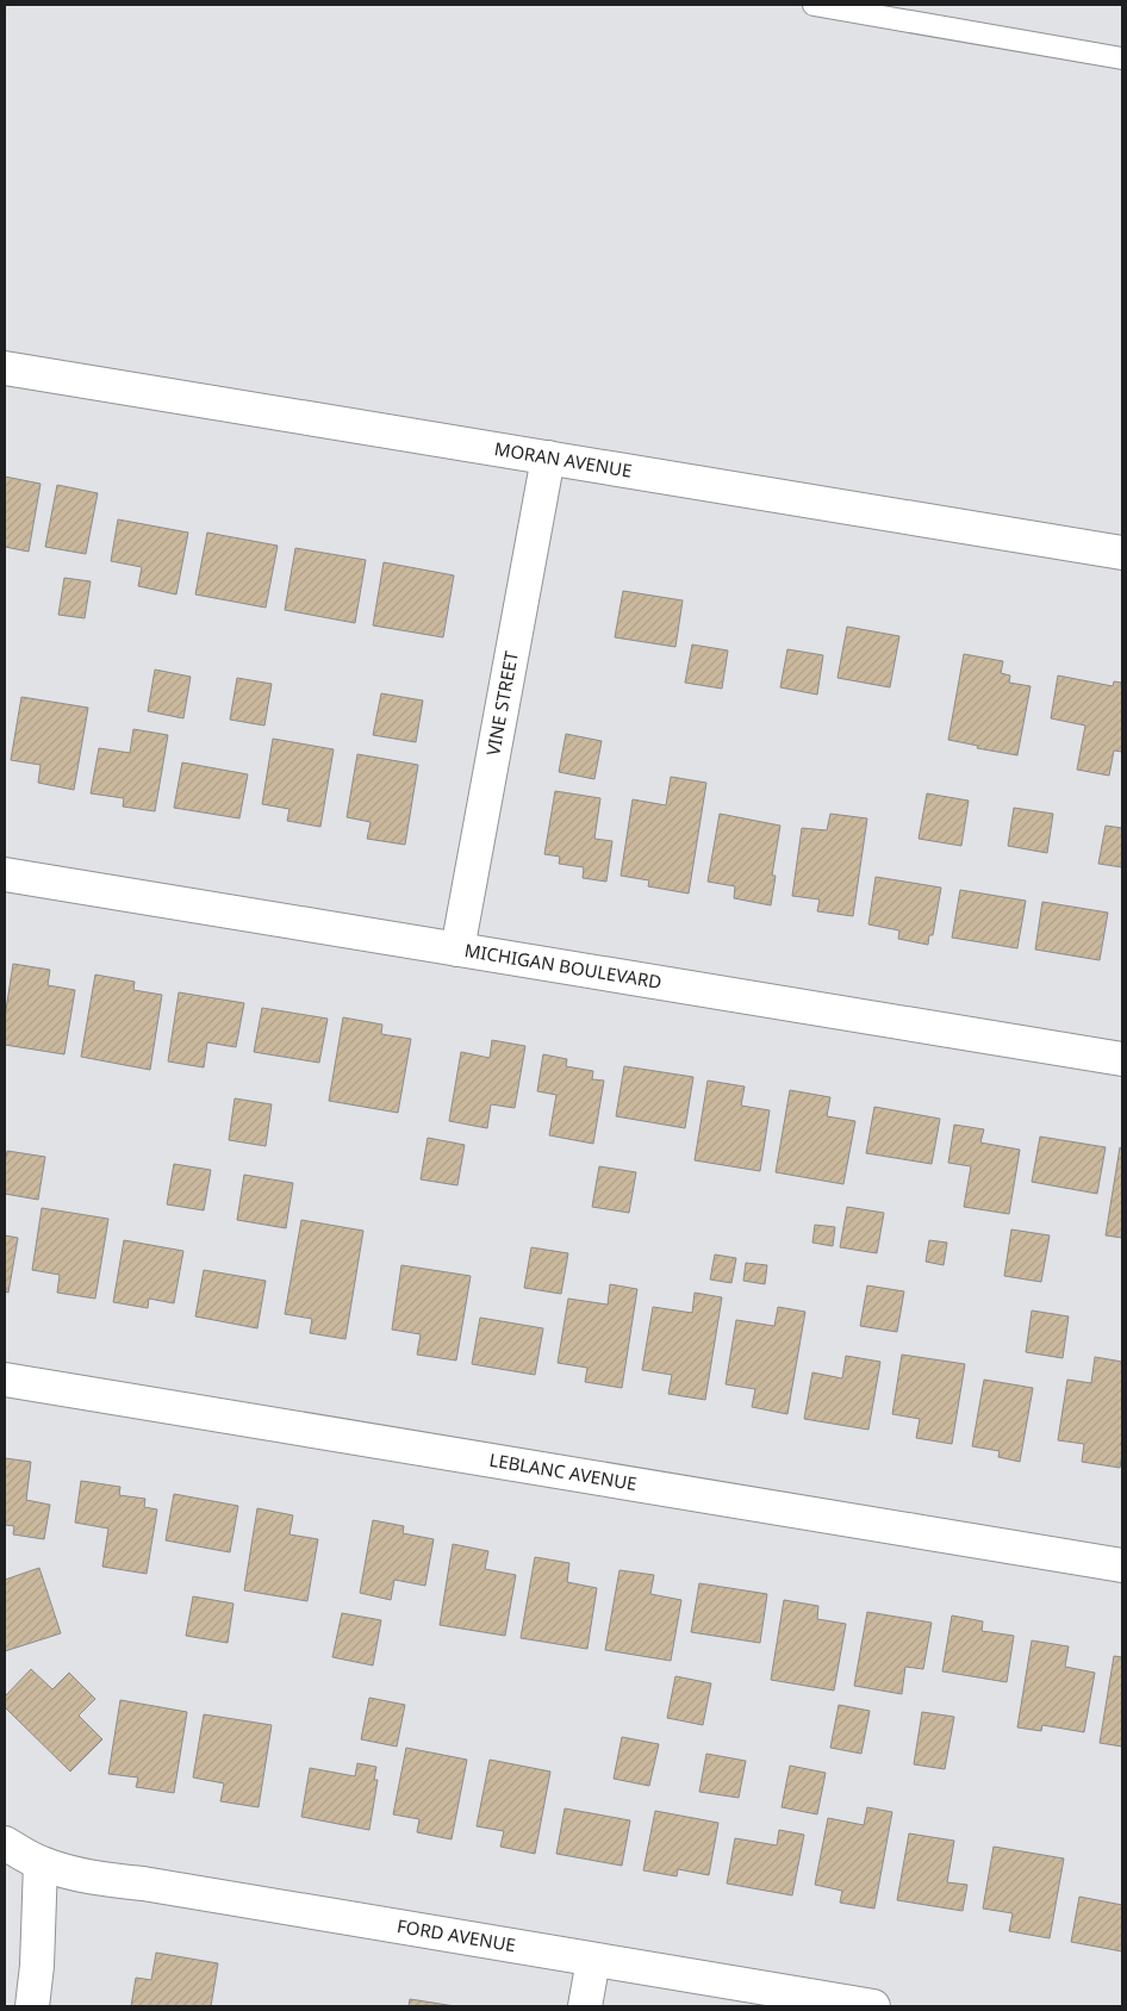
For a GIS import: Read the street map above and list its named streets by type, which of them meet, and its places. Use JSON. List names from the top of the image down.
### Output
{
  "streets": {
    "street": [
      "MORAN AVENUE",
      "VINE STREET",
      "MICHIGAN BOULEVARD",
      "LEBLANC AVENUE",
      "FORD AVENUE"
    ]
  },
  "crossings": [
    ["MORAN AVENUE", "VINE STREET"],
    ["VINE STREET", "MICHIGAN BOULEVARD"]
  ]
}
